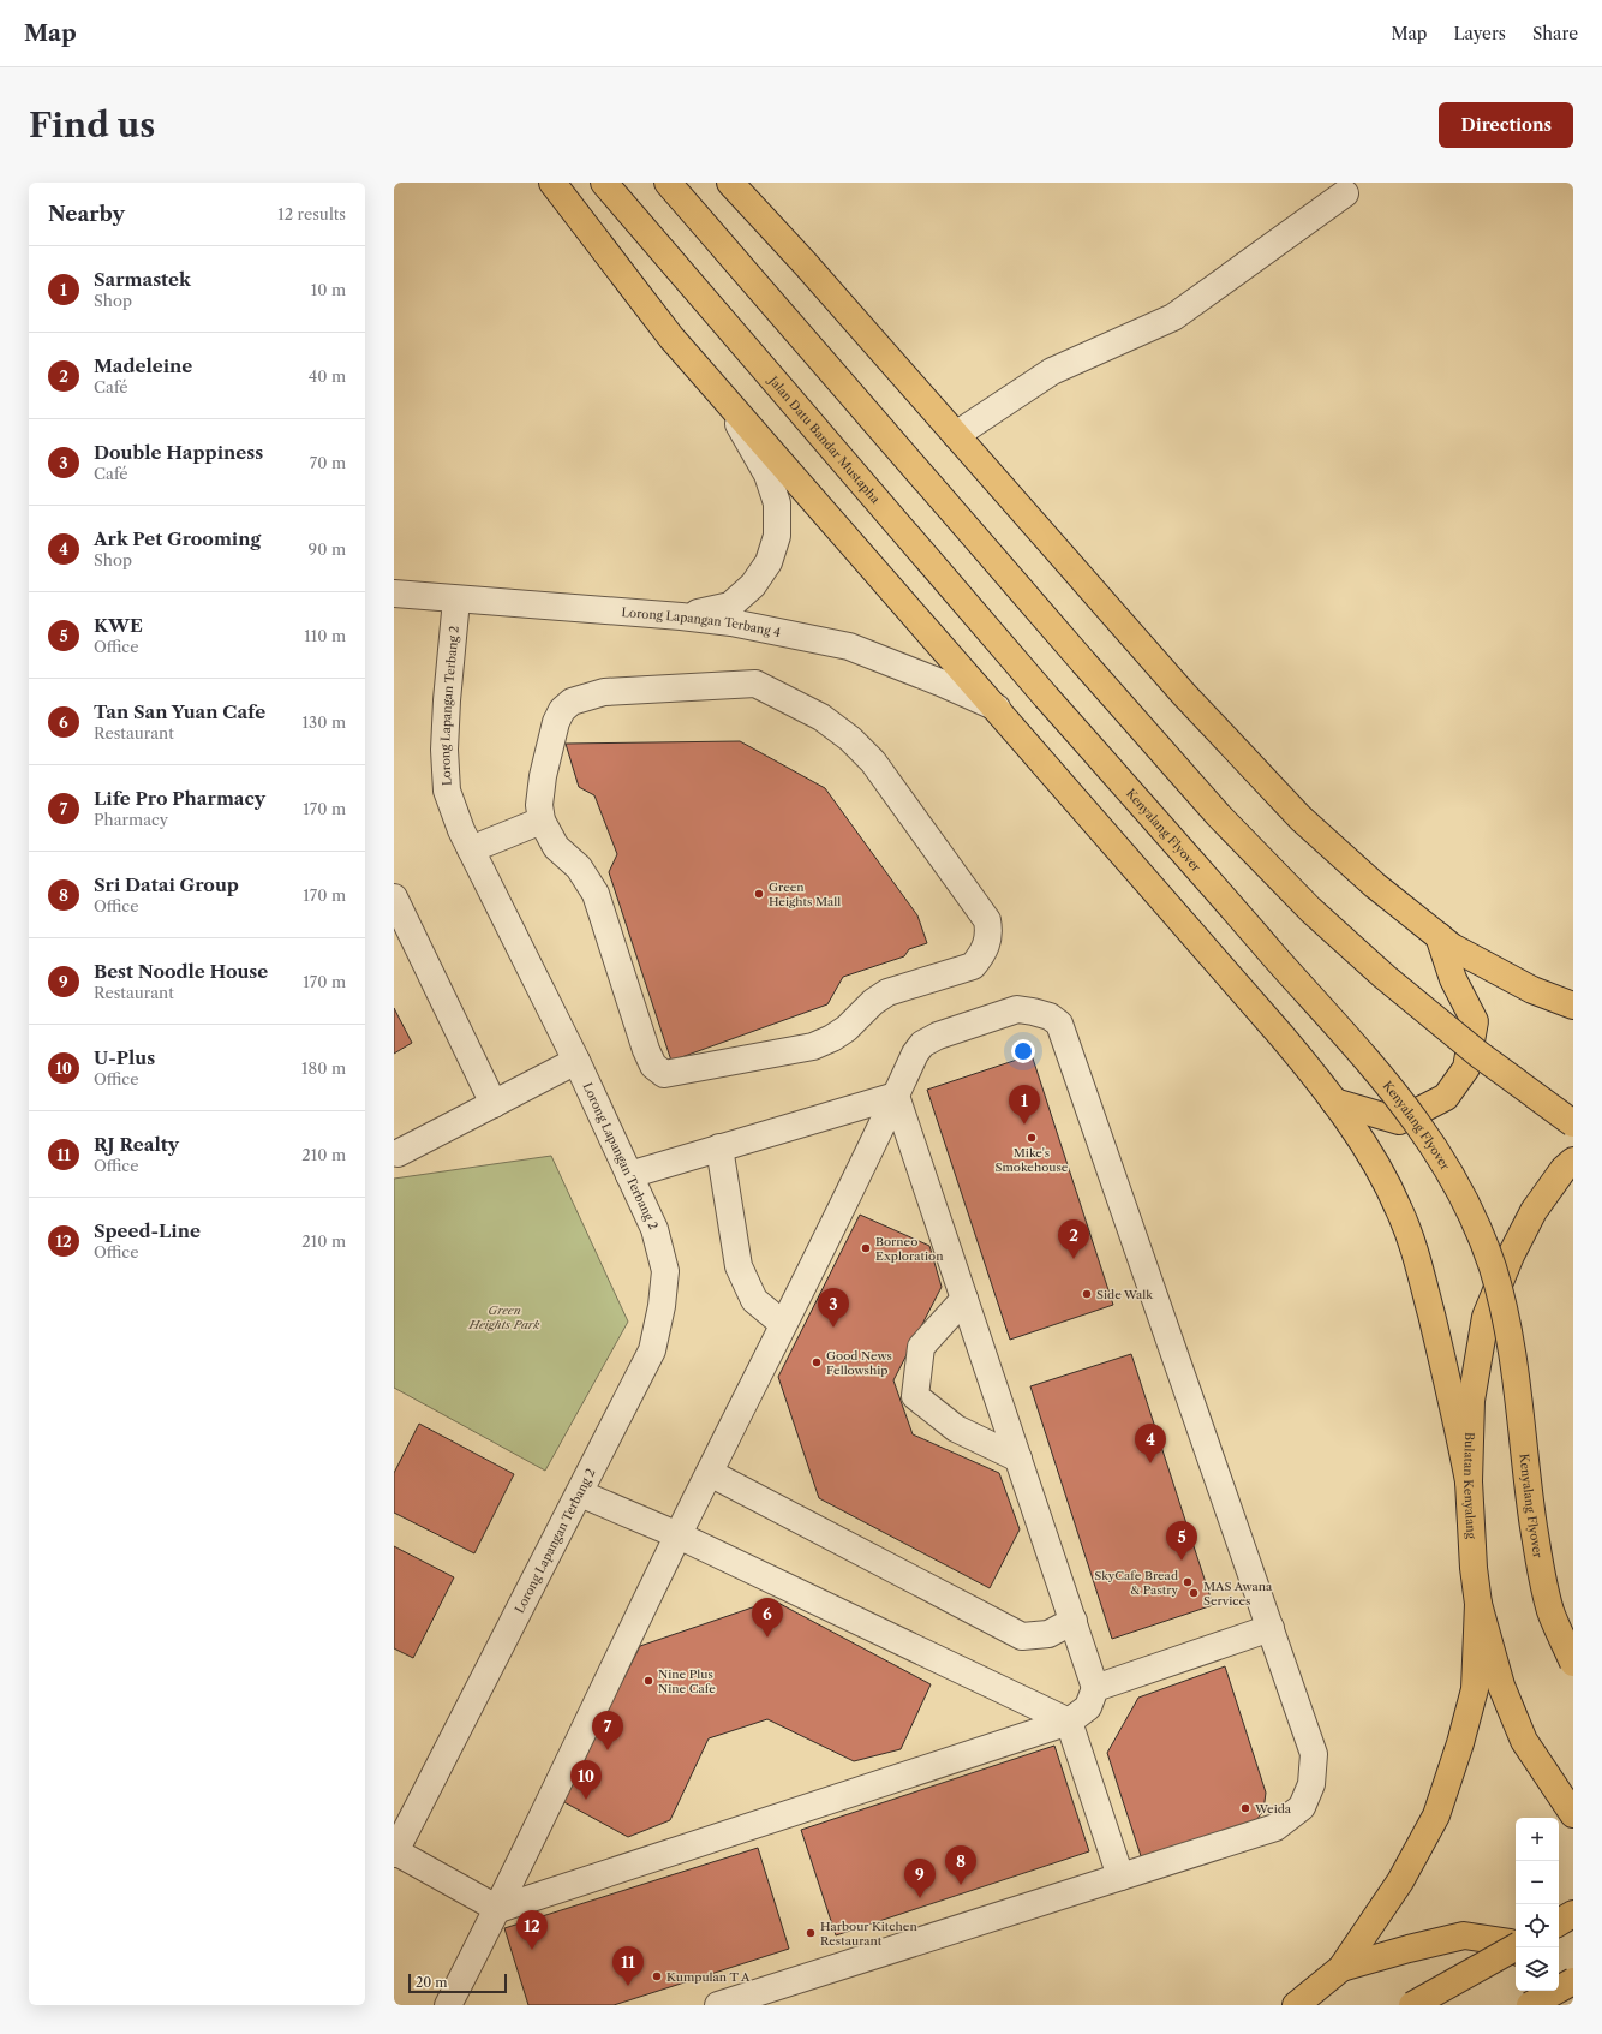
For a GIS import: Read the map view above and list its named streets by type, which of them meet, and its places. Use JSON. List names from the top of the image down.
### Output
{
  "streets": {
    "main road": ["Jalan Datu Bandar Mustapha", "Kenyalang Flyover", "Bulatan Kenyalang"],
    "street": ["Lorong Lapangan Terbang 4", "Lorong Lapangan Terbang 2"]
  },
  "crossings": [
    ["Jalan Datu Bandar Mustapha", "Kenyalang Flyover"],
    ["Lorong Lapangan Terbang 4", "Lorong Lapangan Terbang 2"]
  ],
  "parks": ["Green Heights Park"],
  "places": [
    "Green Heights Mall",
    "Mike's Smokehouse",
    "Borneo Exploration",
    "Side Walk",
    "Good News Fellowship",
    "SkyCafe Bread & Pastry",
    "MAS Awana Services",
    "Nine Plus Nine Cafe",
    "Weida",
    "Harbour Kitchen Restaurant",
    "Kumpulan T A"
  ],
  "scale_bar": "20 m",
  "page": {
    "header": "Map",
    "nav": ["Map", "Layers", "Share"],
    "buttons": "Directions",
    "title": "Find us",
    "heading": ["Nearby", "12 results"],
    "list": [
      {
        "mark": "1",
        "name": "Sarmastek",
        "note": "Shop",
        "value": "10 m"
      },
      {
        "mark": "2",
        "name": "Madeleine",
        "note": "Café",
        "value": "40 m"
      },
      {
        "mark": "3",
        "name": "Double Happiness",
        "note": "Café",
        "value": "70 m"
      },
      {
        "mark": "4",
        "name": "Ark Pet Grooming",
        "note": "Shop",
        "value": "90 m"
      },
      {
        "mark": "5",
        "name": "KWE",
        "note": "Office",
        "value": "110 m"
      },
      {
        "mark": "6",
        "name": "Tan San Yuan Cafe",
        "note": "Restaurant",
        "value": "130 m"
      },
      {
        "mark": "7",
        "name": "Life Pro Pharmacy",
        "note": "Pharmacy",
        "value": "170 m"
      },
      {
        "mark": "8",
        "name": "Sri Datai Group",
        "note": "Office",
        "value": "170 m"
      },
      {
        "mark": "9",
        "name": "Best Noodle House",
        "note": "Restaurant",
        "value": "170 m"
      },
      {
        "mark": "10",
        "name": "U-Plus",
        "note": "Office",
        "value": "180 m"
      },
      {
        "mark": "11",
        "name": "RJ Realty",
        "note": "Office",
        "value": "210 m"
      },
      {
        "mark": "12",
        "name": "Speed-Line",
        "note": "Office",
        "value": "210 m"
      }
    ],
    "pins": [
      "1",
      "2",
      "3",
      "4",
      "5",
      "6",
      "7",
      "10",
      "8",
      "9",
      "12",
      "11"
    ],
    "map_buttons": ["+", "−"],
    "scale": "20 m"
  }
}
